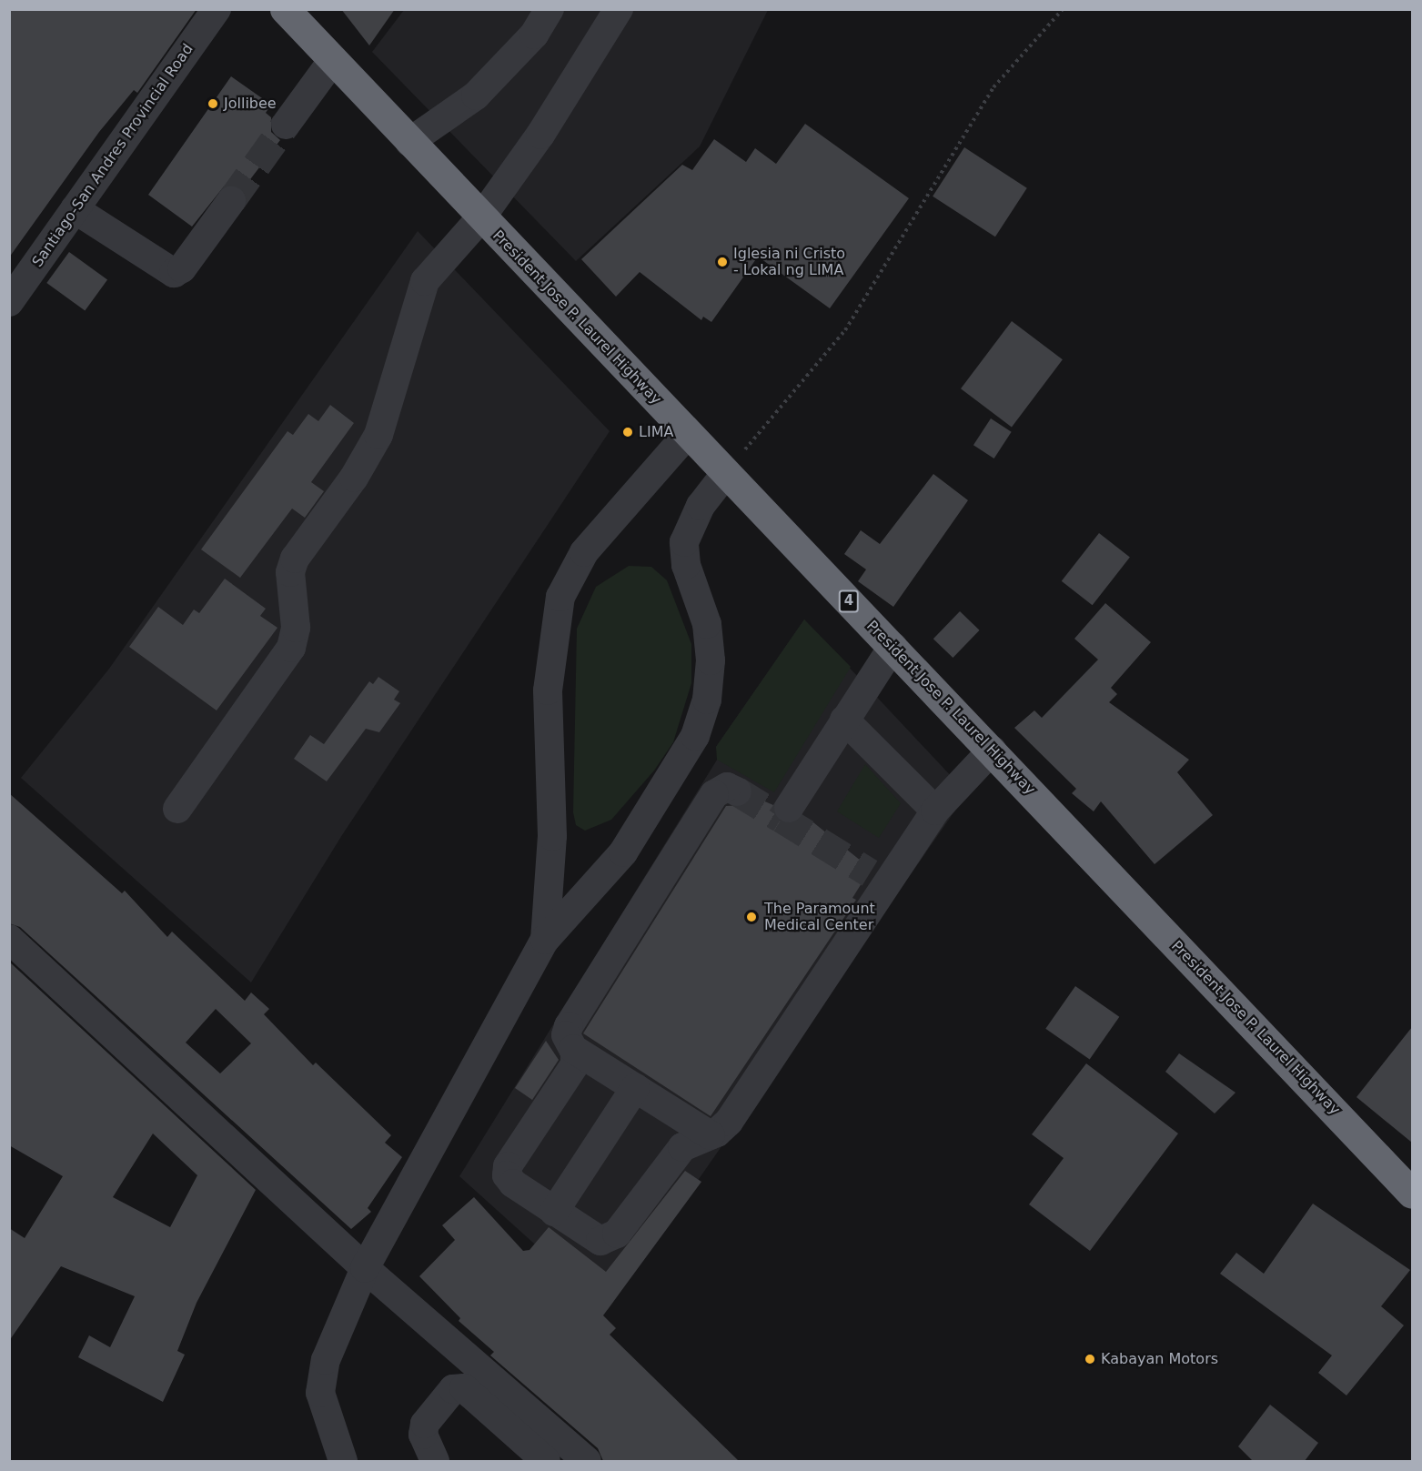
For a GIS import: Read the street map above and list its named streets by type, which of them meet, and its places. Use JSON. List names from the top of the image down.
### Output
{
  "streets": {
    "highway": ["President Jose P. Laurel Highway", "4"],
    "street": ["Santiago-San Andres Provincial Road"]
  },
  "places": [
    "Jollibee",
    "Iglesia ni Cristo - Lokal ng LIMA",
    "LIMA",
    "The Paramount Medical Center",
    "Kabayan Motors"
  ]
}
